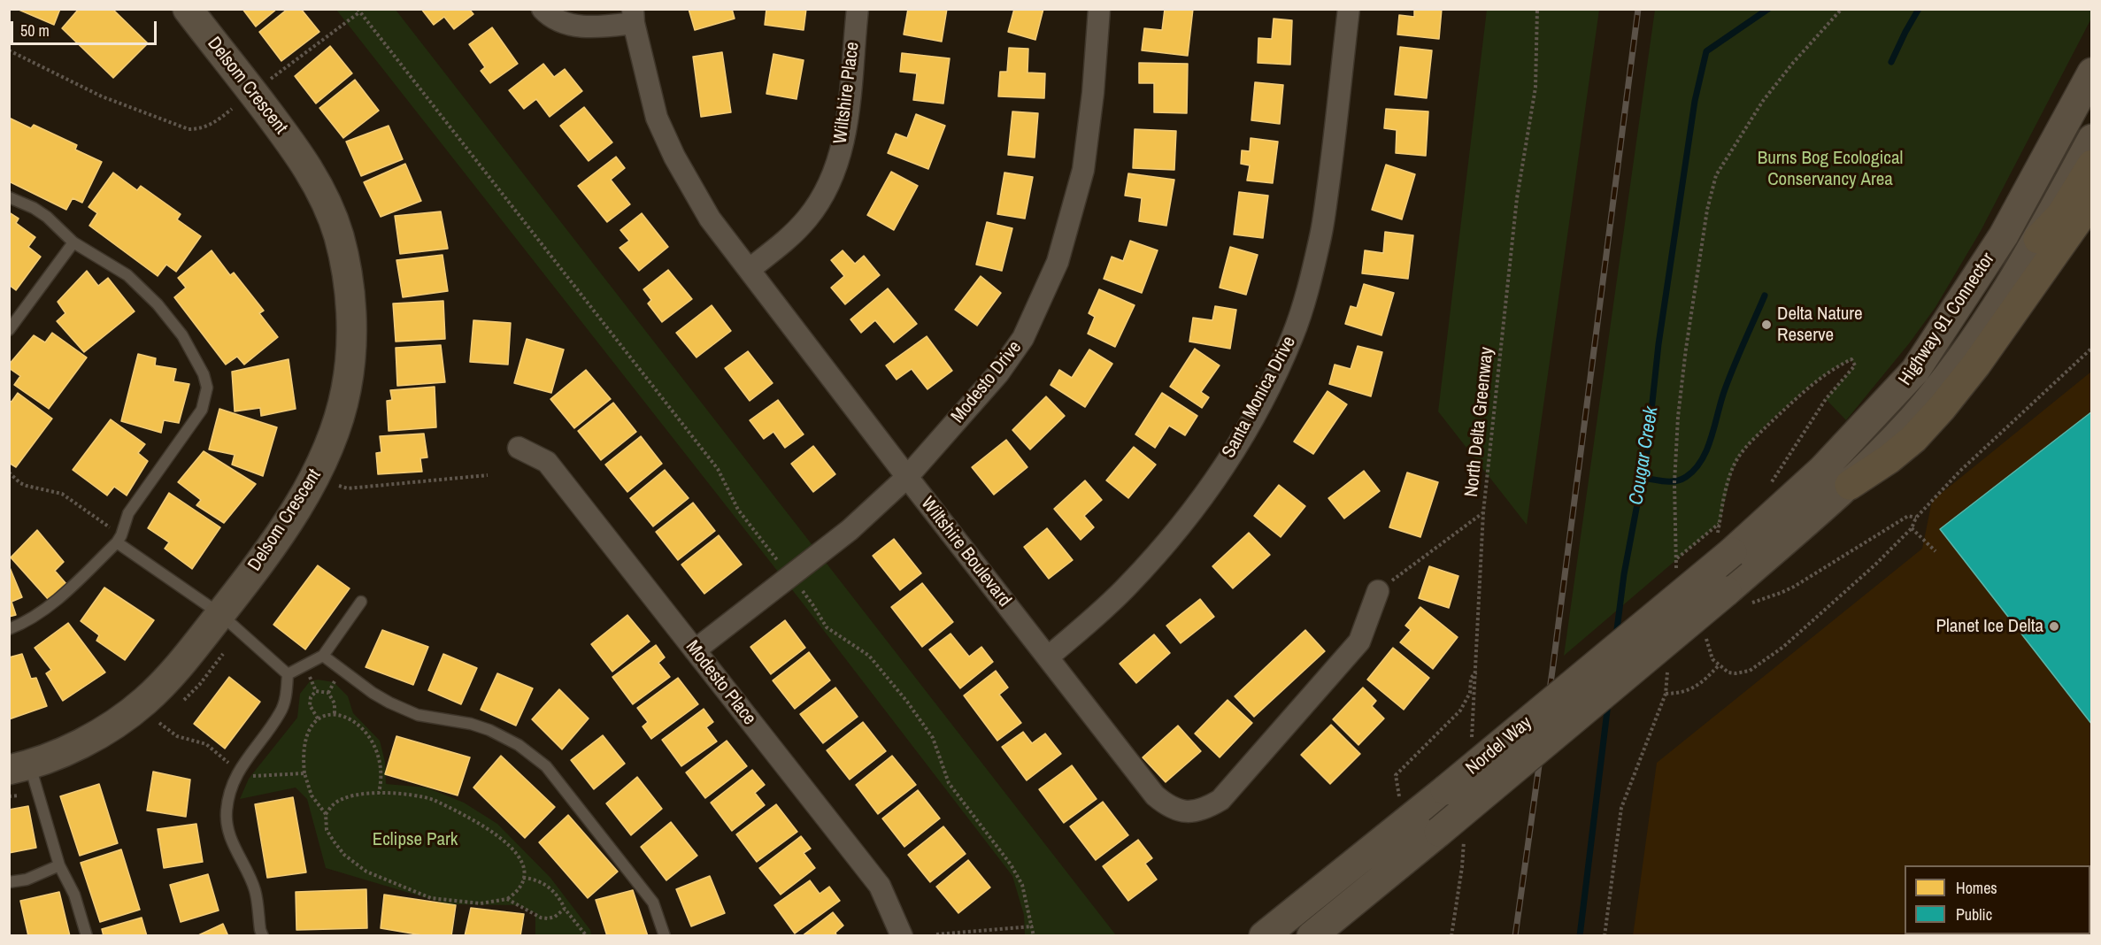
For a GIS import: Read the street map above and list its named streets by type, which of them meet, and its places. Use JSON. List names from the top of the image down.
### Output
{
  "streets": {
    "main road": ["Delsom Crescent", "Highway 91 Connector", "Nordel Way"],
    "street": [
      "Wiltshire Place",
      "Modesto Drive",
      "Santa Monica Drive",
      "Wiltshire Boulevard",
      "Modesto Place"
    ],
    "path": ["North Delta Greenway"]
  },
  "crossings": [
    ["Wiltshire Place", "Wiltshire Boulevard"],
    ["Highway 91 Connector", "Nordel Way"],
    ["Modesto Drive", "Wiltshire Boulevard"],
    ["Modesto Drive", "Modesto Place"],
    ["Santa Monica Drive", "Wiltshire Boulevard"]
  ],
  "water": ["Cougar Creek"],
  "parks": ["Burns Bog Ecological Conservancy Area", "Eclipse Park"],
  "places": ["Delta Nature Reserve", "Planet Ice Delta"],
  "legend": ["Homes", "Public"],
  "scale_bar": "50 m"
}
